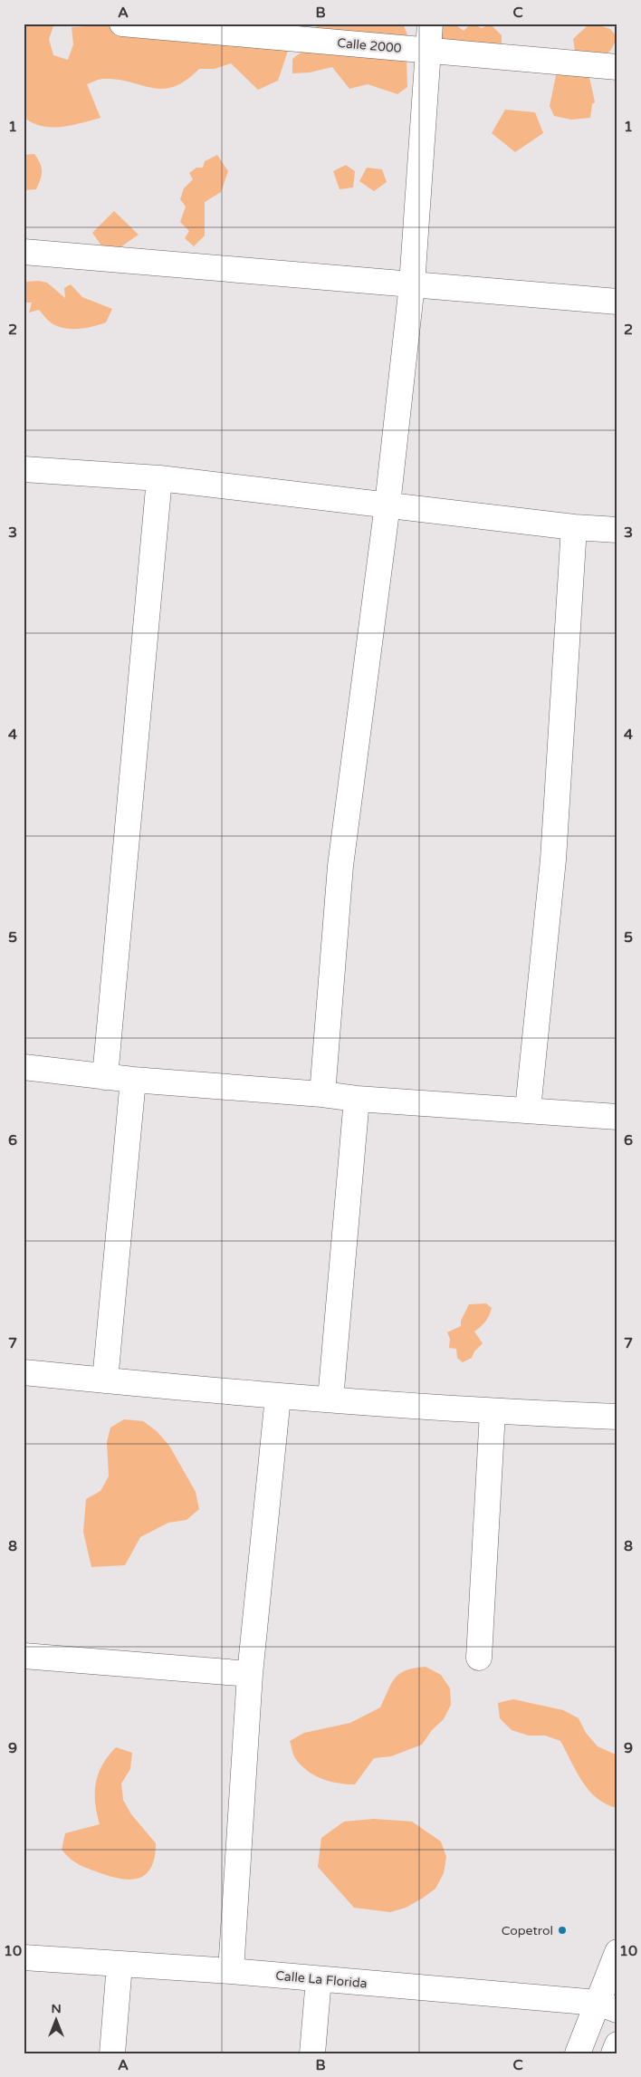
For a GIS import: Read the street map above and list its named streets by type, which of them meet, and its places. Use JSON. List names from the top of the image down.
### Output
{
  "streets": {
    "street": ["Calle 2000", "Calle La Florida"]
  },
  "places": ["Copetrol"],
  "north": "top",
  "grid": {
    "columns": ["A", "B", "C"],
    "rows": [
      "1",
      "2",
      "3",
      "4",
      "5",
      "6",
      "7",
      "8",
      "9",
      "10"
    ]
  }
}
